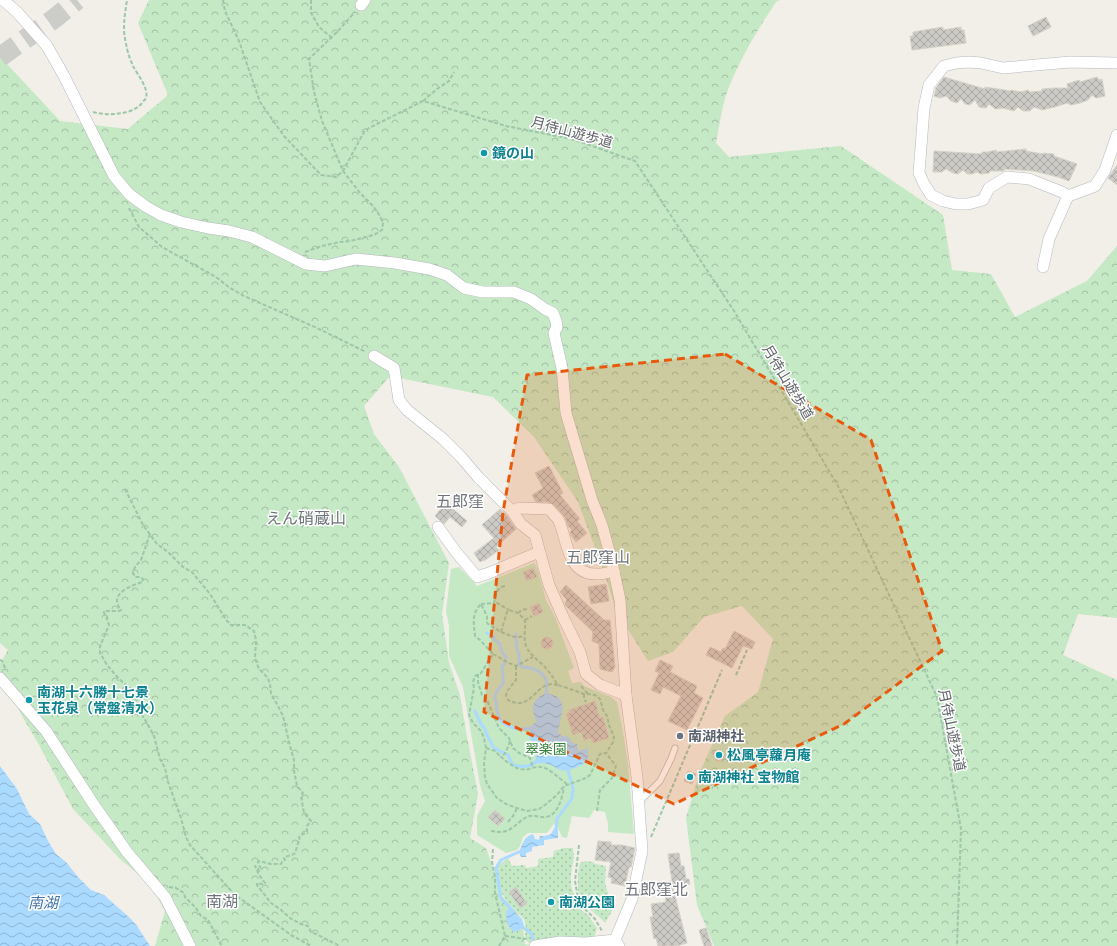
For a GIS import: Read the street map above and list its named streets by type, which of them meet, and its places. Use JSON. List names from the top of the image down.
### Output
{
  "streets": {
    "path": ["月待山遊歩道"]
  },
  "districts": [
    "五郎窪",
    "えん硝蔵山",
    "五郎窪山",
    "五郎窪北",
    "南湖"
  ],
  "water": ["南湖"],
  "parks": ["翠楽園"],
  "places": [
    "鏡の山",
    "南湖十六勝十七景 玉花泉（常盤清水）",
    "南湖神社",
    "松風亭蘿月庵",
    "南湖神社 宝物館",
    "南湖公園"
  ]
}
